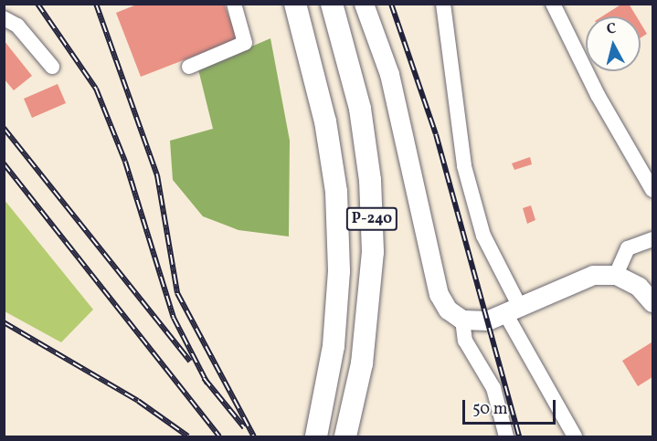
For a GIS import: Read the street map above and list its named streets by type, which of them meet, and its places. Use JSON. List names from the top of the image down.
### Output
{
  "streets": {
    "highway": ["Р-240"]
  },
  "scale_bar": "50 m",
  "north": "top"
}
